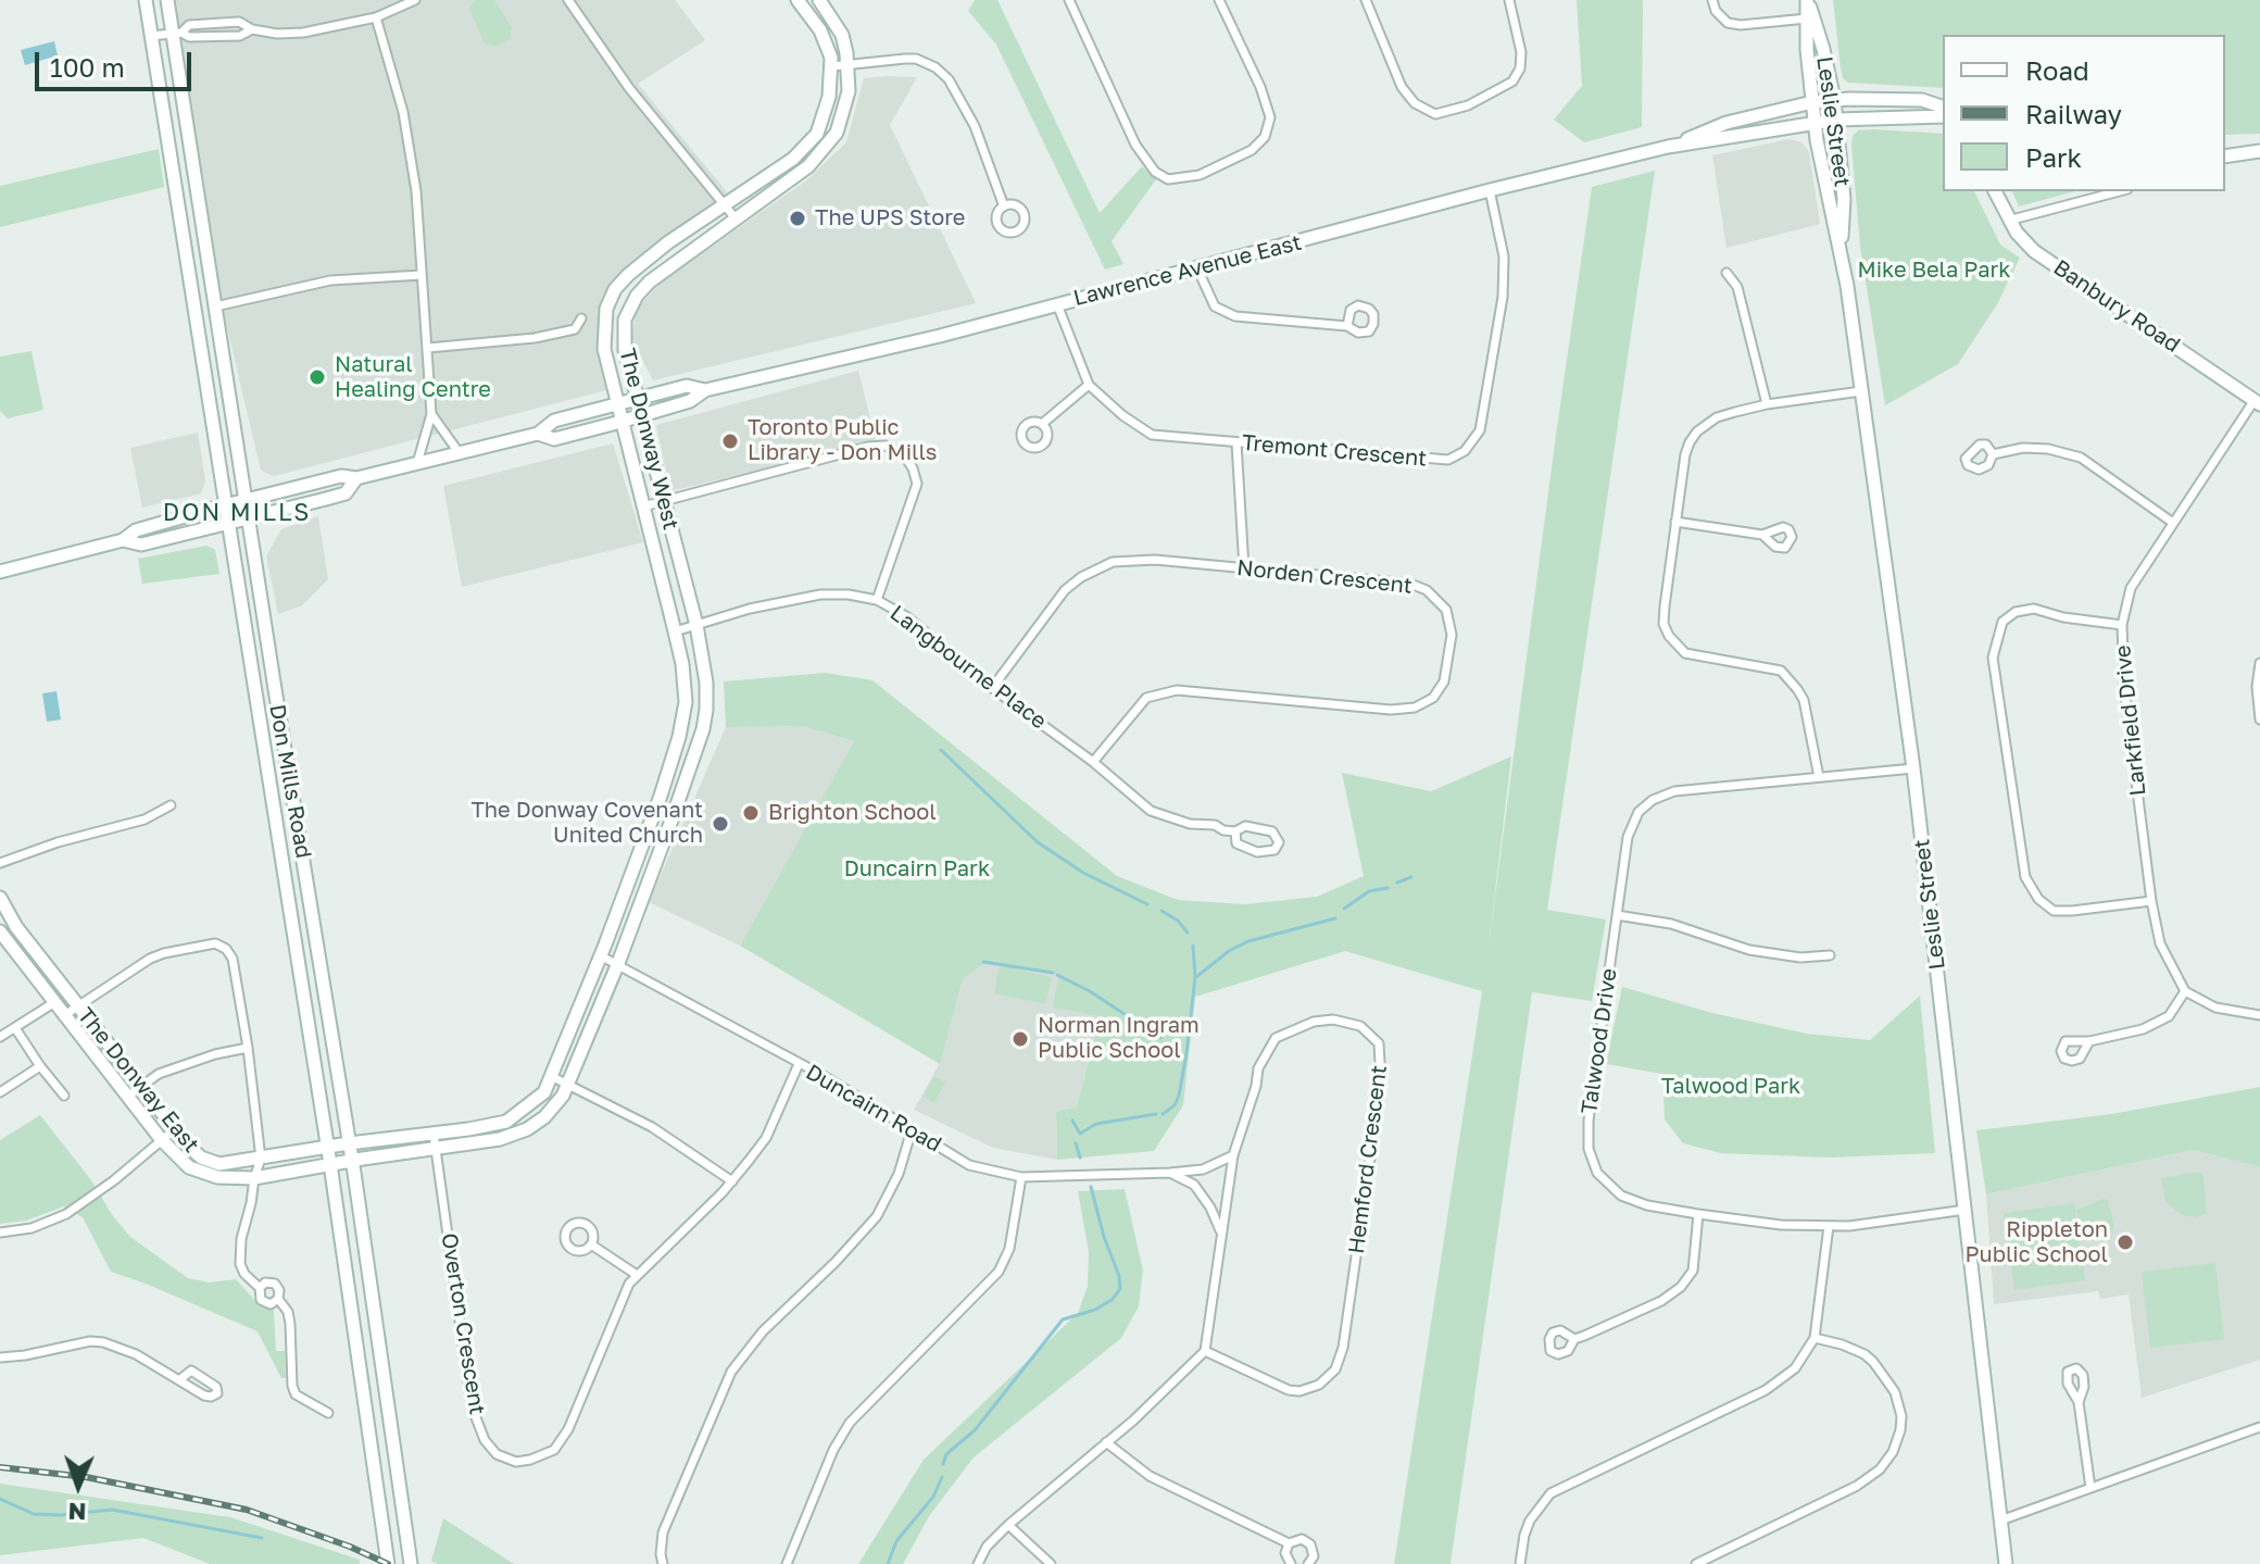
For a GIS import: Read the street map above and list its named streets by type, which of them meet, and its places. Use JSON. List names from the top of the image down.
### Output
{
  "streets": {
    "main road": [
      "Leslie Street",
      "Lawrence Avenue East",
      "Banbury Road",
      "The Donway West",
      "Don Mills Road",
      "The Donway East"
    ],
    "street": [
      "Tremont Crescent",
      "Norden Crescent",
      "Langbourne Place",
      "Larkfield Drive",
      "Talwood Drive",
      "Duncairn Road",
      "Hemford Crescent",
      "Overton Crescent"
    ]
  },
  "crossings": [
    ["Leslie Street", "Lawrence Avenue East"],
    ["Leslie Street", "Talwood Drive"],
    ["Lawrence Avenue East", "The Donway West"],
    ["Lawrence Avenue East", "Tremont Crescent"],
    ["Lawrence Avenue East", "Don Mills Road"],
    ["Banbury Road", "Larkfield Drive"],
    ["The Donway West", "Langbourne Place"],
    ["The Donway West", "Don Mills Road"],
    ["The Donway West", "The Donway East"],
    ["The Donway West", "Duncairn Road"],
    ["The Donway West", "Overton Crescent"],
    ["Norden Crescent", "Langbourne Place"],
    ["Don Mills Road", "The Donway East"],
    ["Duncairn Road", "Hemford Crescent"],
    ["Duncairn Road", "Overton Crescent"]
  ],
  "districts": ["DON MILLS"],
  "parks": ["Mike Bela Park", "Duncairn Park", "Talwood Park"],
  "places": [
    "The UPS Store",
    "Natural Healing Centre",
    "Toronto Public Library - Don Mills",
    "Brighton School",
    "The Donway Covenant United Church",
    "Norman Ingram Public School",
    "Rippleton Public School"
  ],
  "legend": ["Road", "Railway", "Park"],
  "scale_bar": "100 m",
  "north": "bottom"
}
